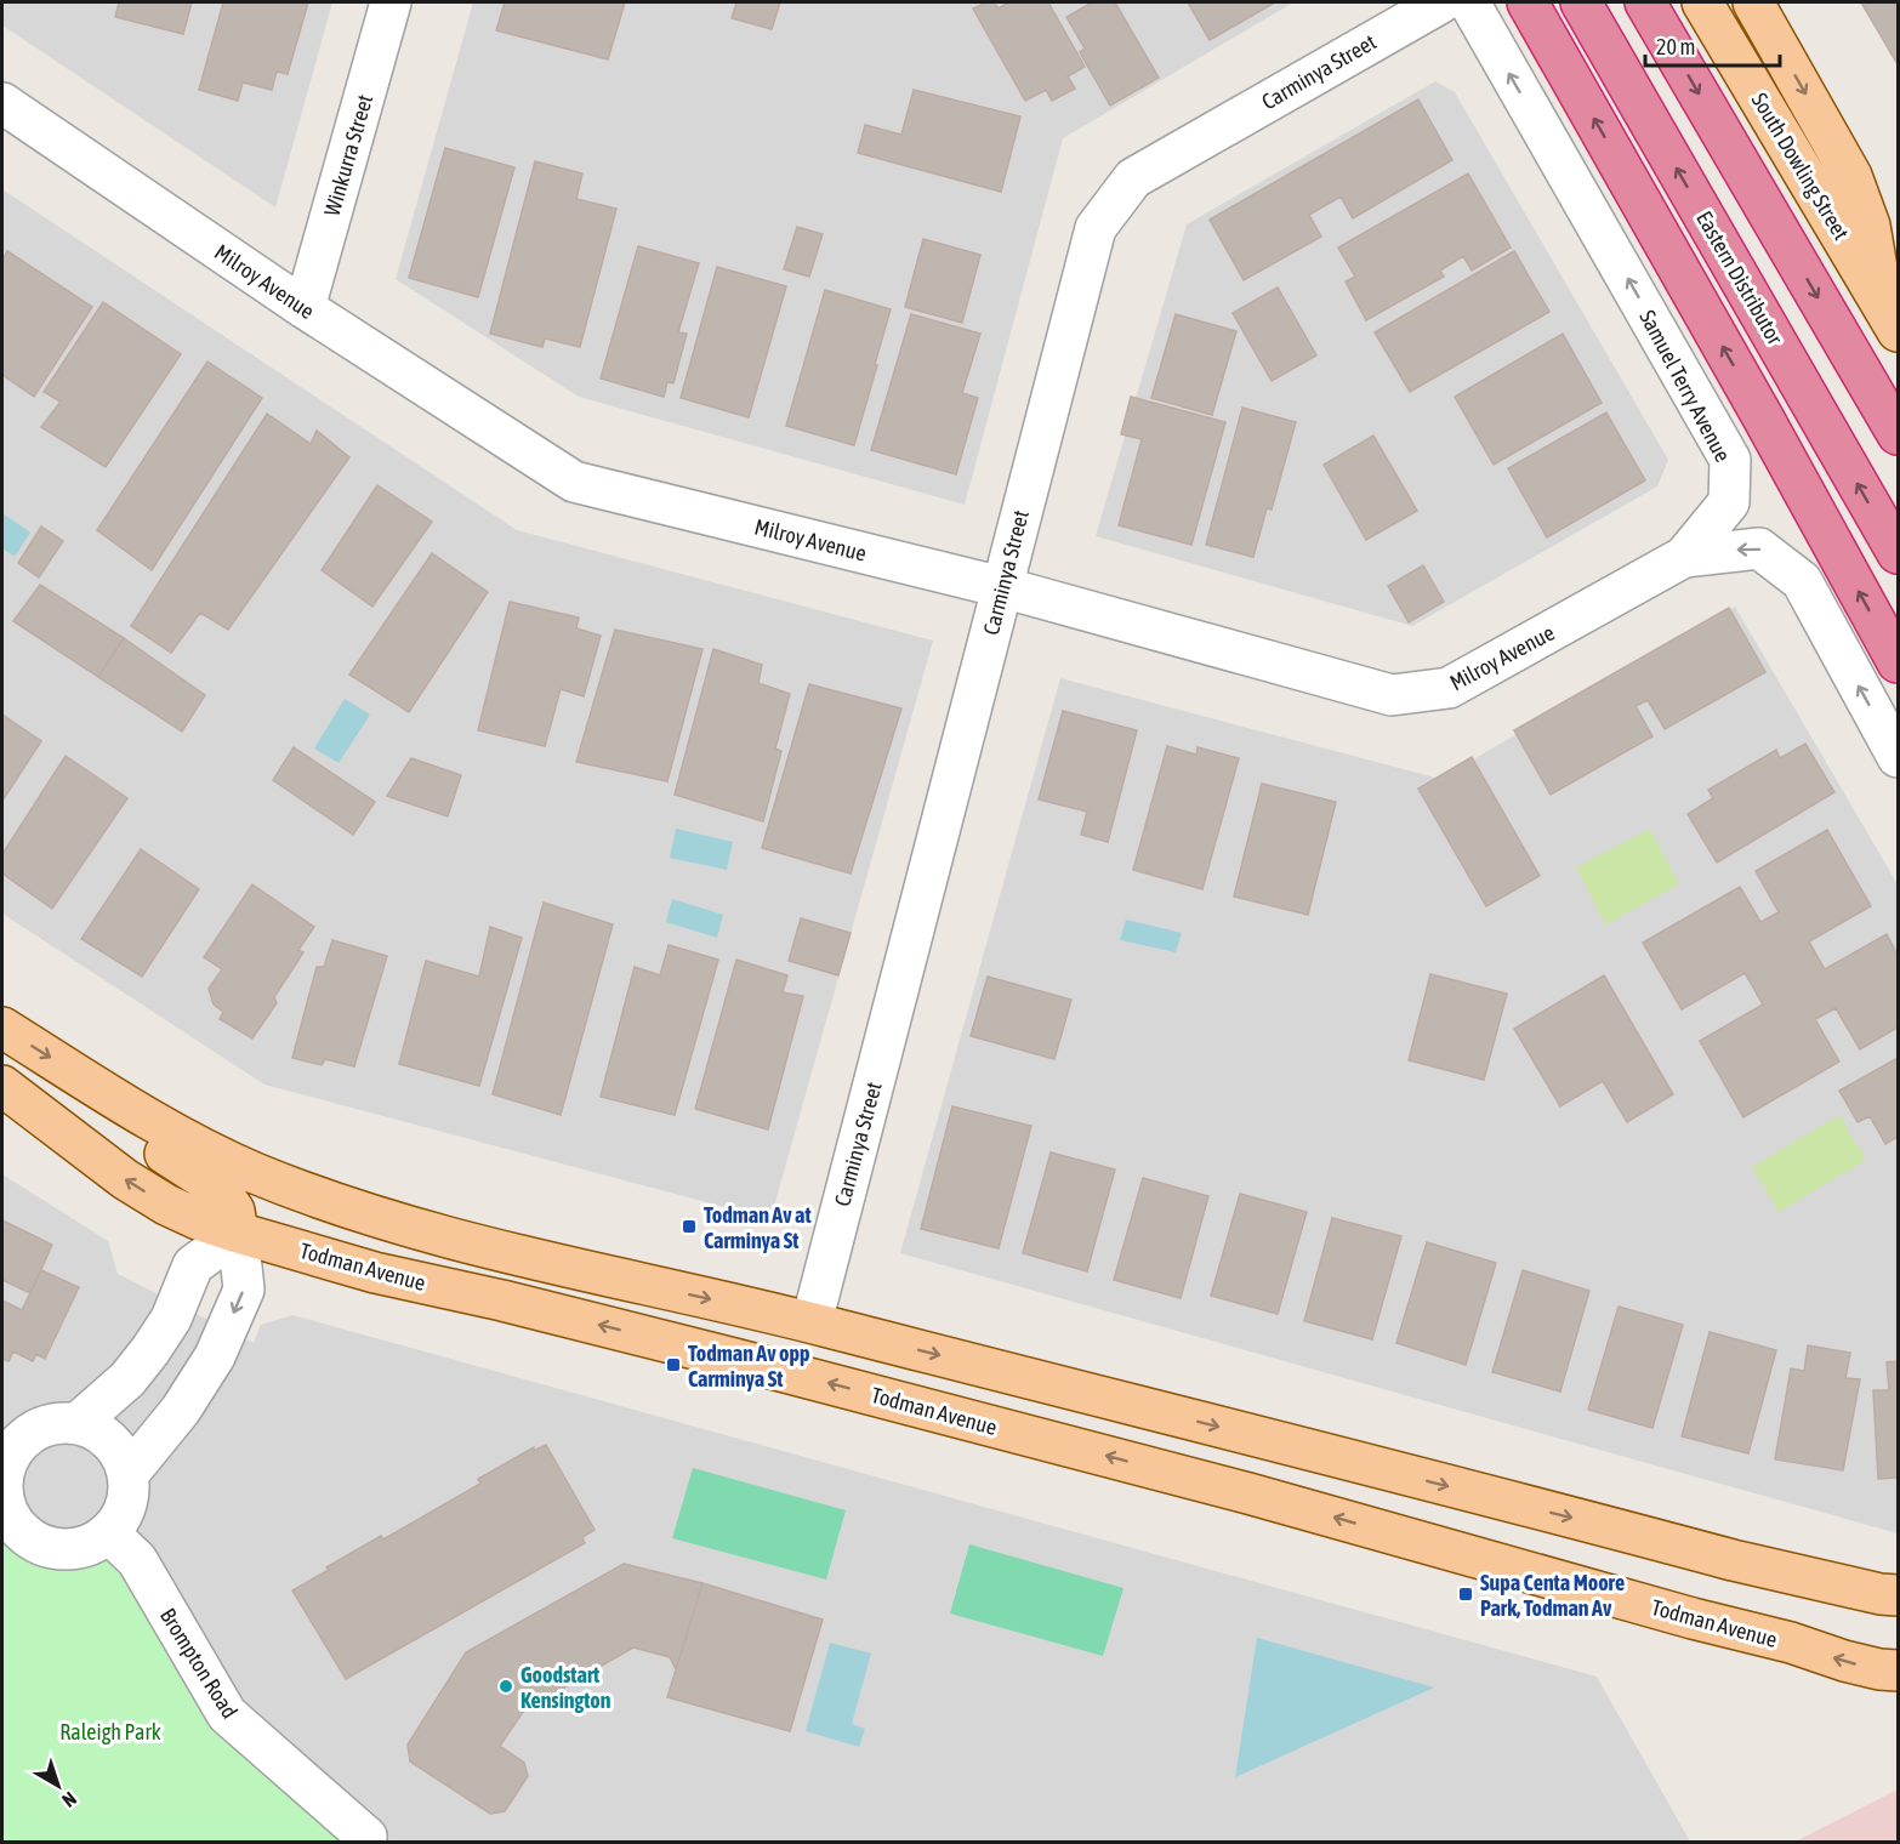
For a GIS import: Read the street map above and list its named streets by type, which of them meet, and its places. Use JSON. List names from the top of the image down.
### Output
{
  "streets": {
    "highway": ["Eastern Distributor"],
    "main road": ["South Dowling Street", "Todman Avenue"],
    "street": [
      "Carminya Street",
      "Winkurra Street",
      "Milroy Avenue",
      "Samuel Terry Avenue",
      "Brompton Road"
    ]
  },
  "crossings": [
    ["Carminya Street", "Milroy Avenue"],
    ["Winkurra Street", "Milroy Avenue"],
    ["Milroy Avenue", "Samuel Terry Avenue"]
  ],
  "one_way": ["Samuel Terry Avenue"],
  "parks": ["Raleigh Park"],
  "places": {
    "transit": ["Todman Av at Carminya St", "Todman Av opp Carminya St", "Supa Centa Moore Park, Todman Av"],
    "other": ["Goodstart Kensington"]
  },
  "scale_bar": "20 m",
  "north": "bottom right"
}
